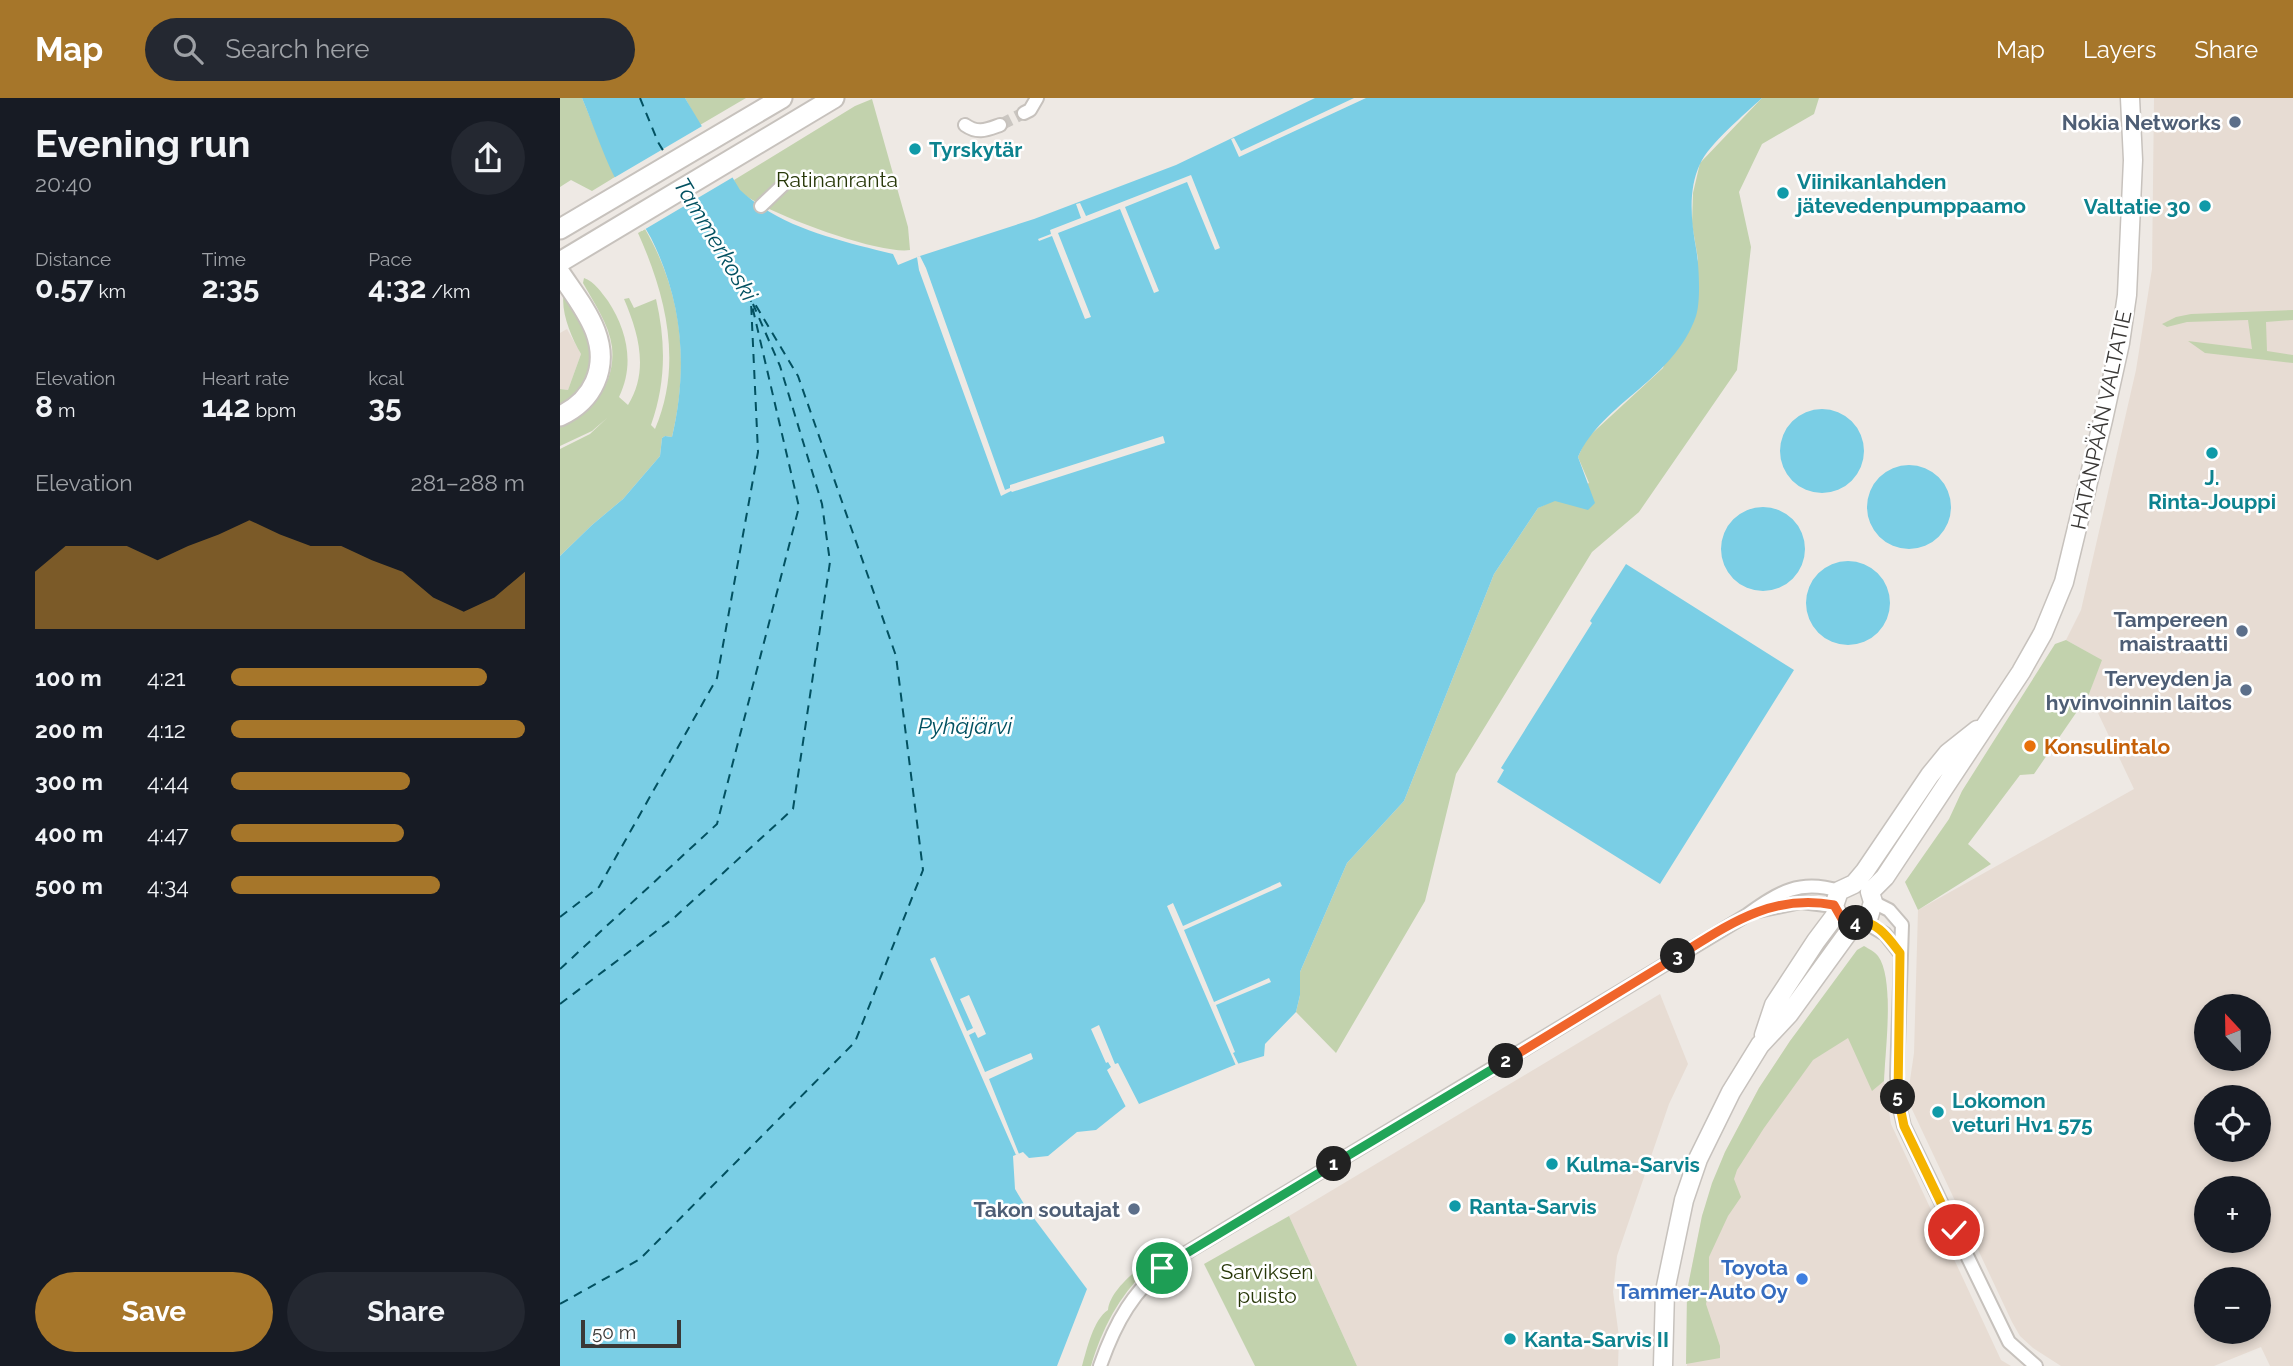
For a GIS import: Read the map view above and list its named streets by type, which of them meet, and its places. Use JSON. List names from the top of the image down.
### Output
{
  "streets": {
    "main road": ["HATANPÄÄN VALTATIE"]
  },
  "water": ["Tammerkoski", "Pyhäjärvi"],
  "parks": ["Ratinanranta", "Sarviksen puisto"],
  "places": [
    "Nokia Networks",
    "Tyrskytär",
    "Viinikanlahden jätevedenpumppaamo",
    "Valtatie 30",
    "J. Rinta-Jouppi",
    "Tampereen maistraatti",
    "Terveyden ja hyvinvoinnin laitos",
    "Konsulintalo",
    "Lokomon veturi Hv1 575",
    "Kulma-Sarvis",
    "Ranta-Sarvis",
    "Takon soutajat",
    "Toyota Tammer-Auto Oy",
    "Kanta-Sarvis II"
  ],
  "scale_bar": "50 m",
  "north": "top",
  "page": {
    "header": "Map",
    "search": "Search here",
    "nav": ["Map", "Layers", "Share"],
    "heading": ["Evening run", "20:40"],
    "stats": [
      ["Distance", "0.57 km"],
      ["Time", "2:35"],
      ["Pace", "4:32 /km"],
      ["Elevation", "8 m"],
      ["Heart rate", "142 bpm"],
      ["kcal", "35"]
    ],
    "chart": ["Elevation", "281–288 m"],
    "list": [
      {
        "name": "100 m",
        "note": "4:21"
      },
      {
        "name": "200 m",
        "note": "4:12"
      },
      {
        "name": "300 m",
        "note": "4:44"
      },
      {
        "name": "400 m",
        "note": "4:47"
      },
      {
        "name": "500 m",
        "note": "4:34"
      }
    ],
    "pins": [
      "4",
      "3",
      "2",
      "5",
      "1"
    ],
    "map_buttons": ["+", "−"],
    "buttons": ["Save", "Share"],
    "scale": "50 m"
  }
}
